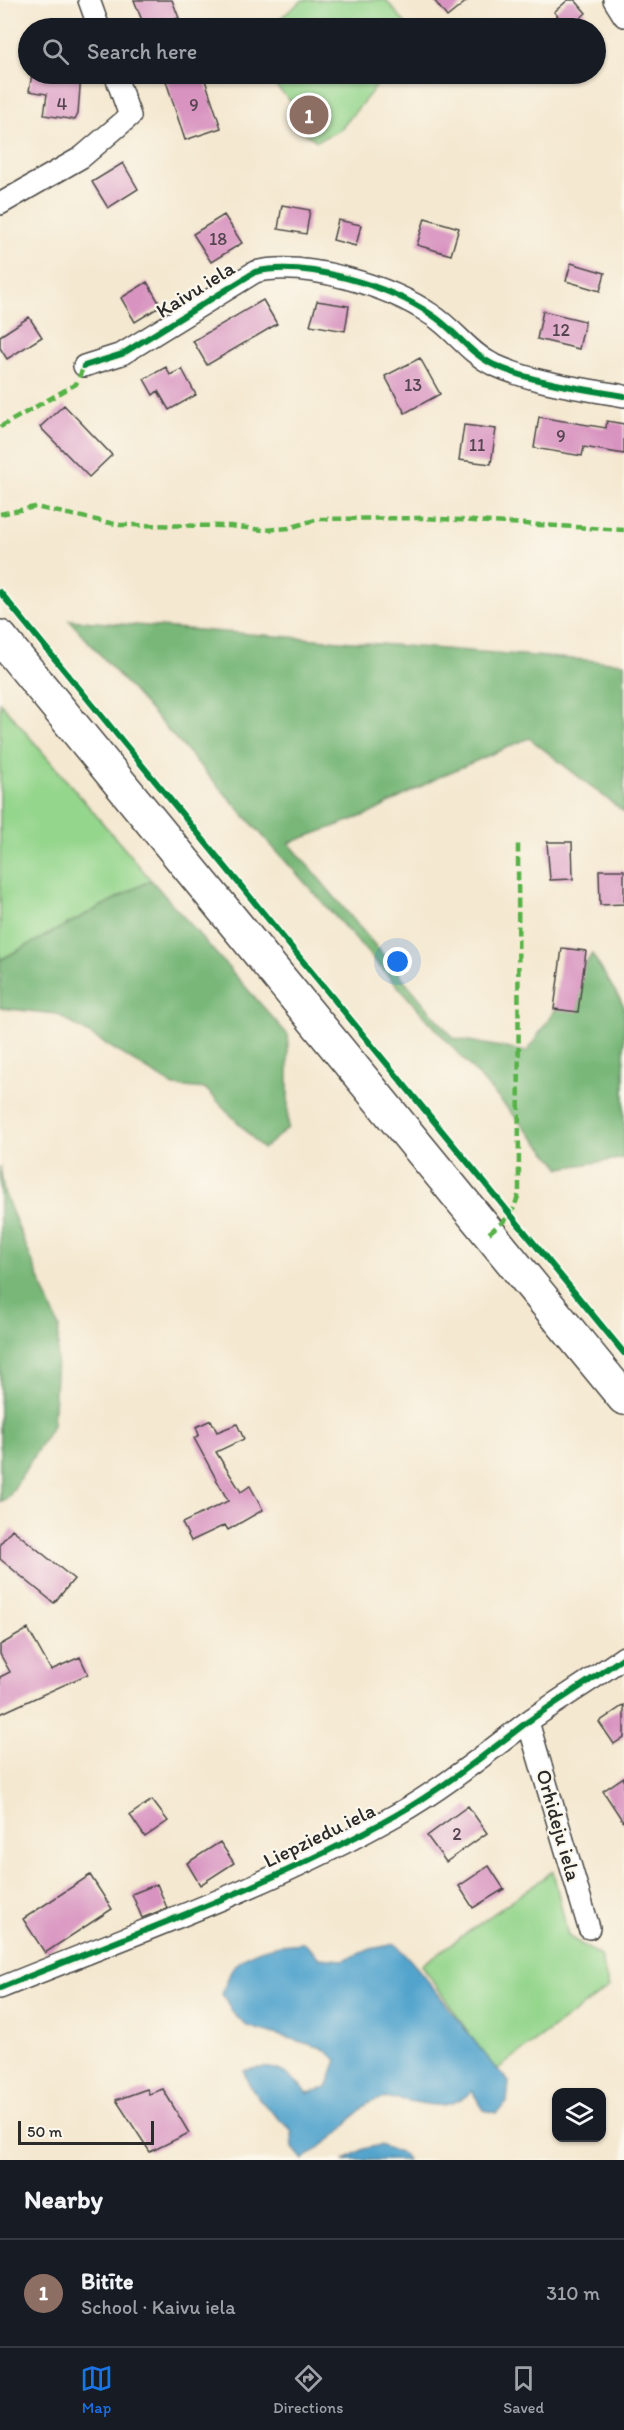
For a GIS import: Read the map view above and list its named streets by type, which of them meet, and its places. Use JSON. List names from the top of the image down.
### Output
{
  "streets": {
    "street": ["Kaivu iela", "Orhideju iela", "Liepziedu iela"]
  },
  "crossings": [
    ["Orhideju iela", "Liepziedu iela"]
  ],
  "house_numbers": [
    "4",
    "9",
    "18",
    "12",
    "13",
    "9",
    "11",
    "2"
  ],
  "scale_bar": "50 m",
  "page": {
    "search": "Search here",
    "pins": "1",
    "scale": "50 m",
    "heading": "Nearby",
    "list": [
      {
        "mark": "1",
        "name": "Bitīte",
        "note": "School · Kaivu iela",
        "value": "310 m"
      }
    ],
    "nav": ["Map", "Directions", "Saved"]
  }
}
